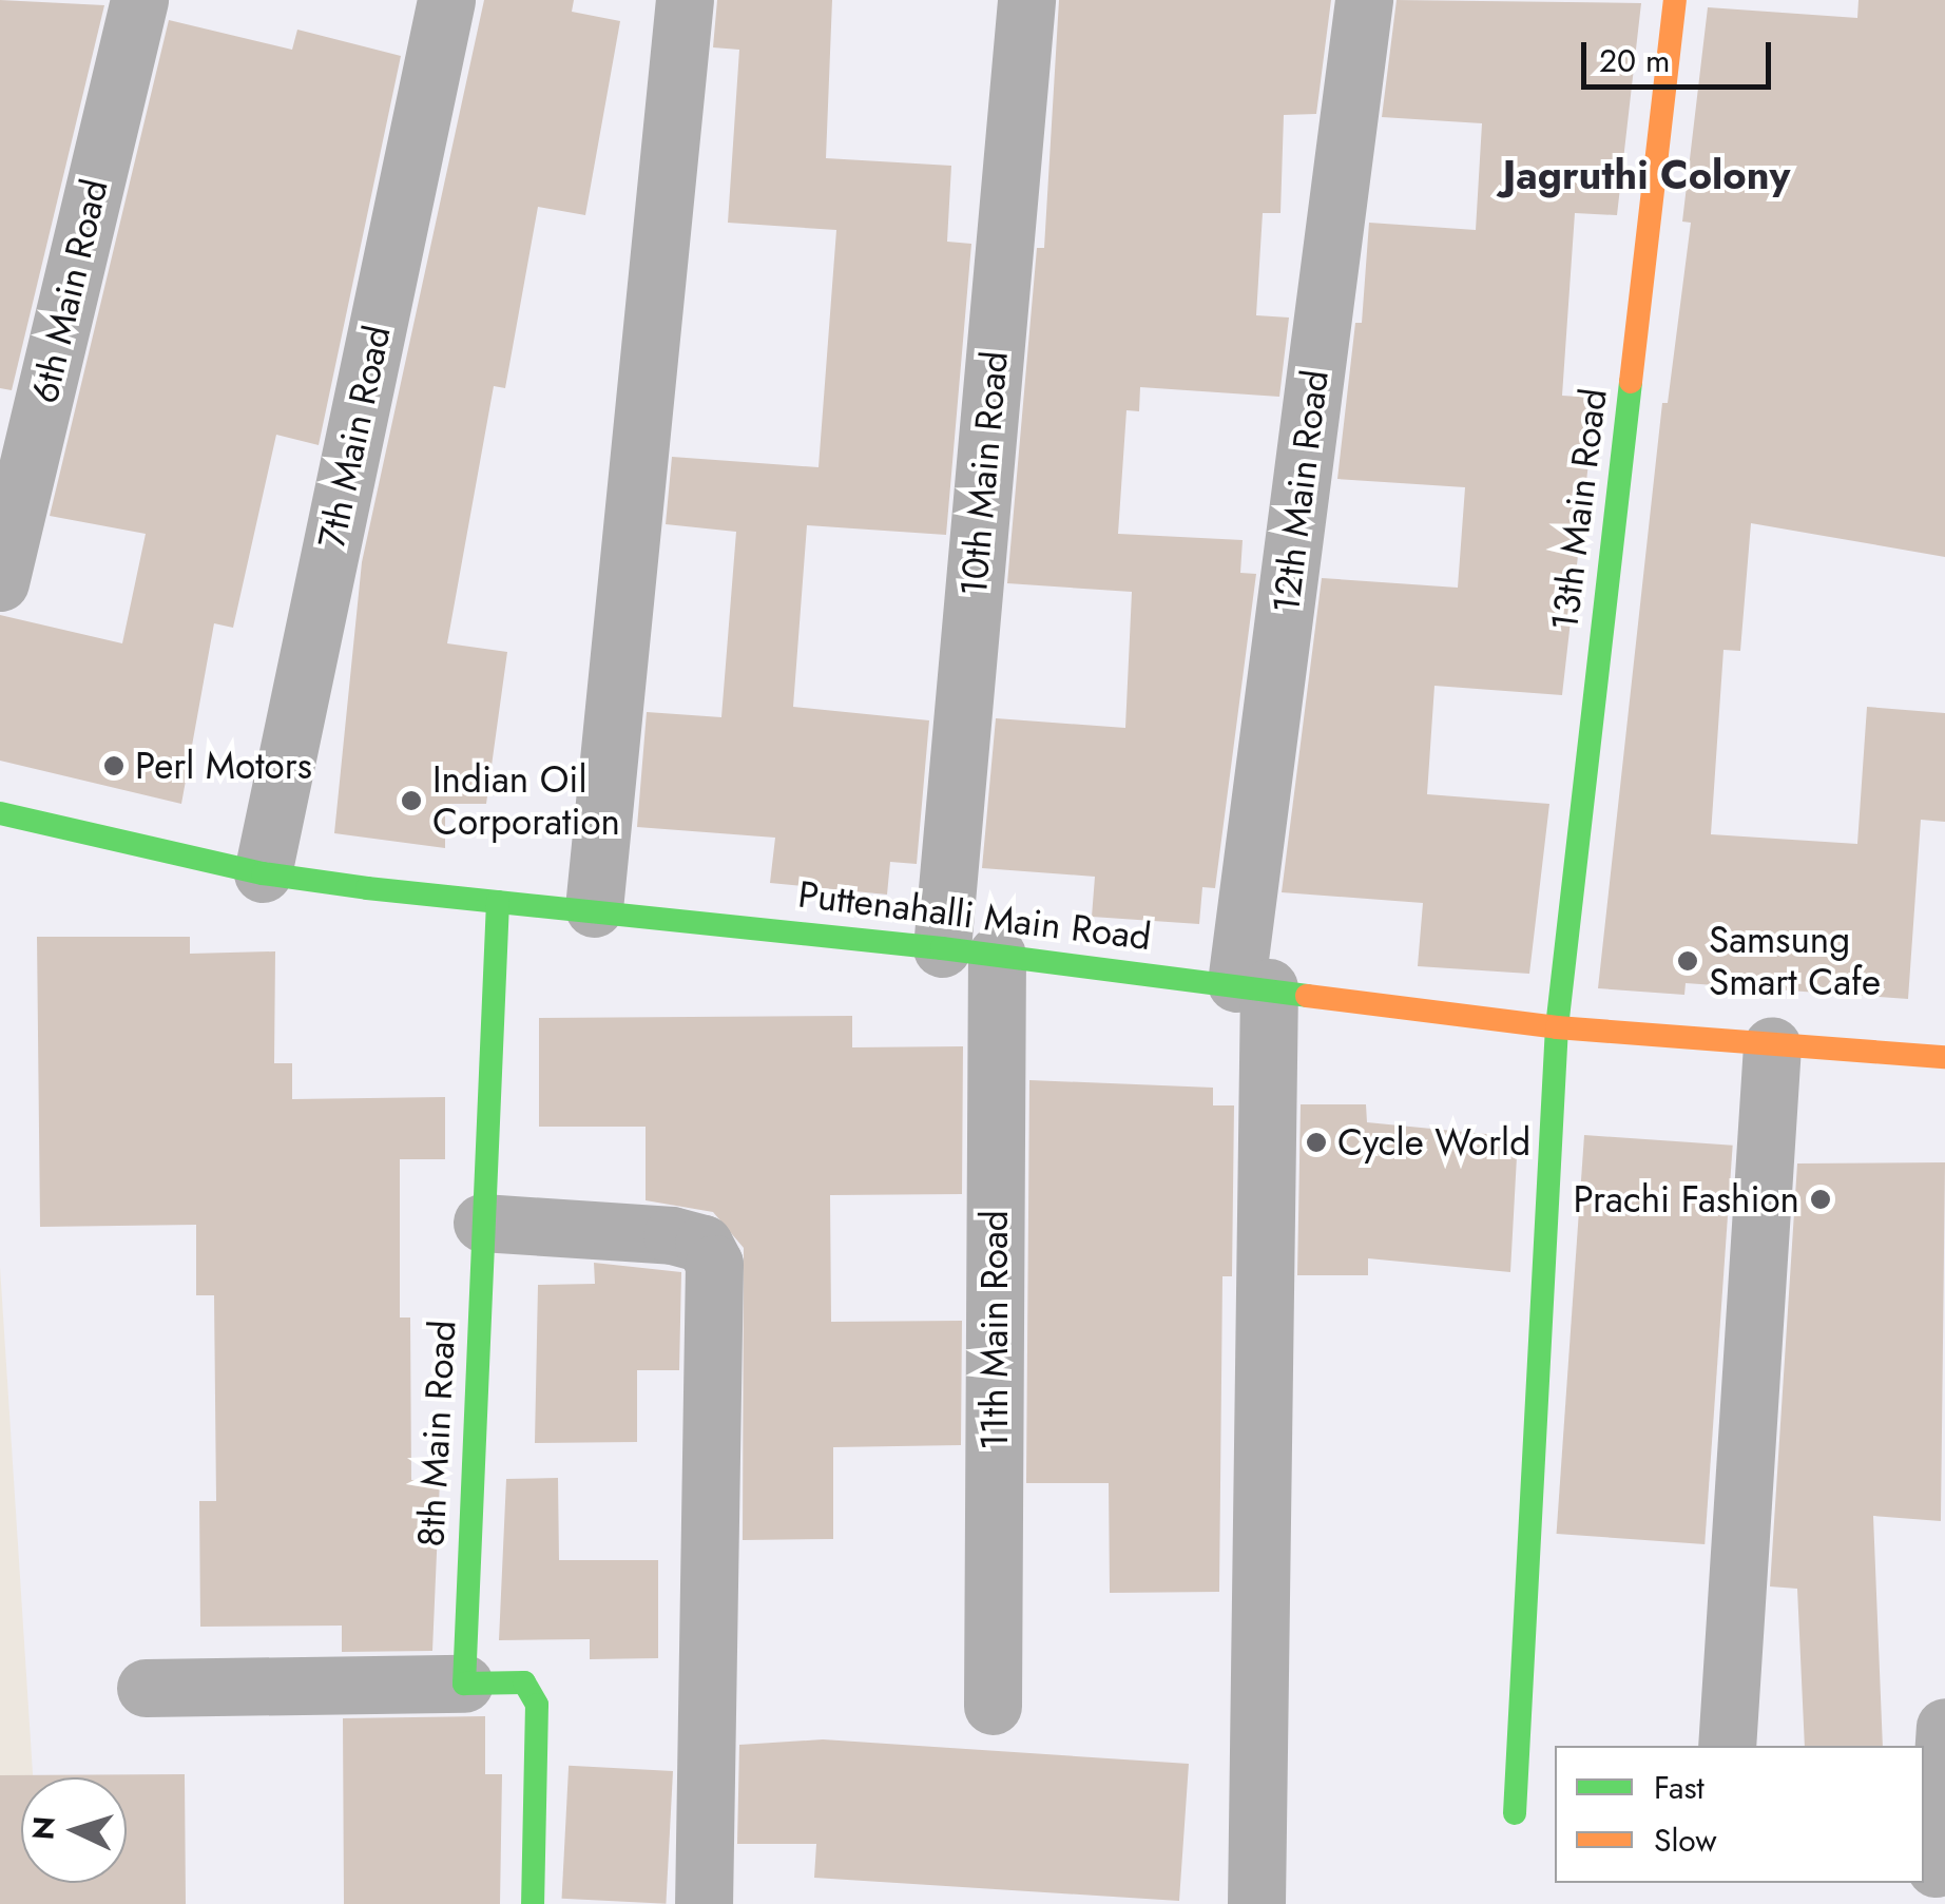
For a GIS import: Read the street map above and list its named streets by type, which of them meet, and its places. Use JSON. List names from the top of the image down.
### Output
{
  "streets": {
    "street": [
      "6th Main Road",
      "7th Main Road",
      "10th Main Road",
      "12th Main Road",
      "13th Main Road",
      "Puttenahalli Main Road",
      "11th Main Road",
      "8th Main Road"
    ]
  },
  "crossings": [
    ["7th Main Road", "Puttenahalli Main Road"],
    ["10th Main Road", "Puttenahalli Main Road"],
    ["10th Main Road", "11th Main Road"],
    ["12th Main Road", "Puttenahalli Main Road"],
    ["13th Main Road", "Puttenahalli Main Road"],
    ["Puttenahalli Main Road", "11th Main Road"],
    ["Puttenahalli Main Road", "8th Main Road"]
  ],
  "districts": ["Jagruthi Colony"],
  "places": [
    "Perl Motors",
    "Indian Oil Corporation",
    "Samsung Smart Cafe",
    "Cycle World",
    "Prachi Fashion"
  ],
  "legend": ["Fast", "Slow"],
  "scale_bar": "20 m",
  "north": "left"
}
